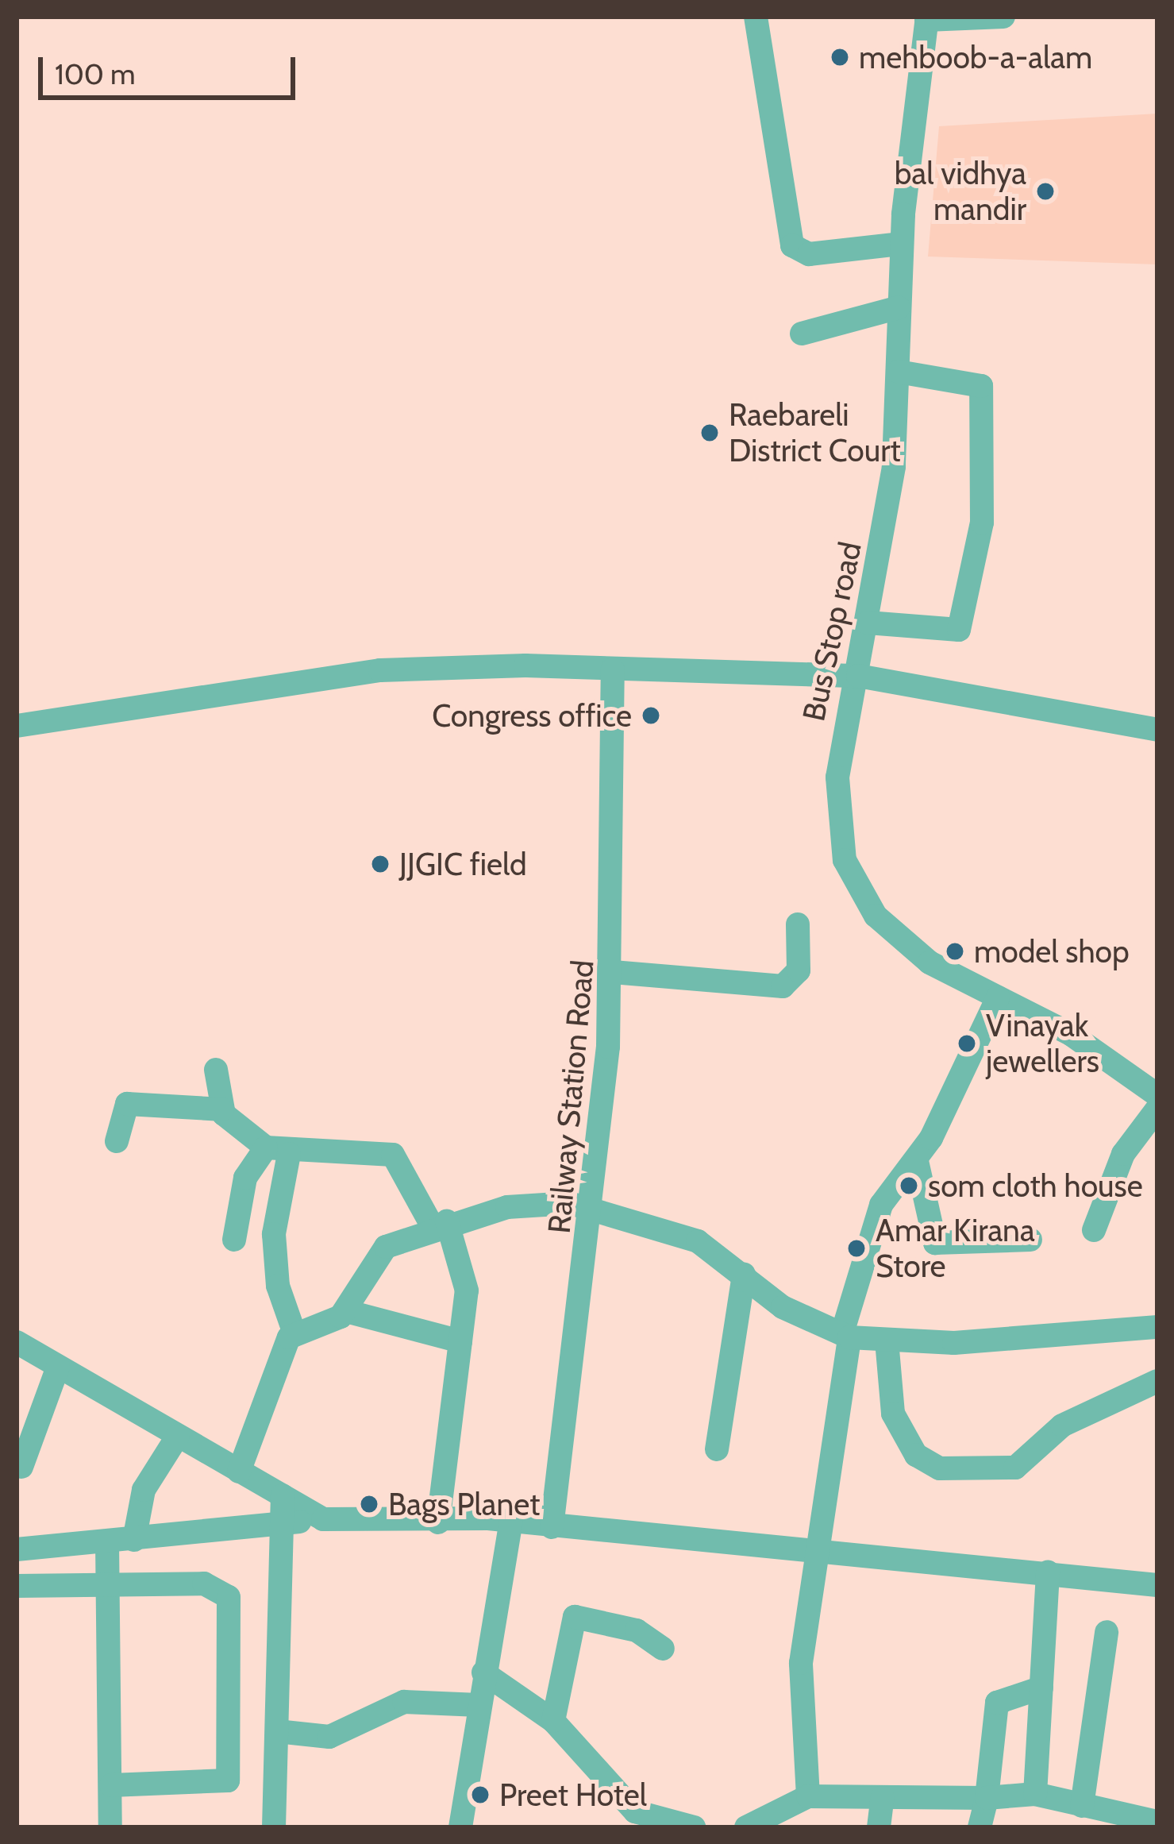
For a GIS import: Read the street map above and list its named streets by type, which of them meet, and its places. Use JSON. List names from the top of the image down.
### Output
{
  "streets": {
    "street": ["Bus Stop road", "Railway Station Road"]
  },
  "places": [
    "mehboob-a-alam",
    "bal vidhya mandir",
    "Raebareli District Court",
    "Congress office",
    "JJGIC field",
    "model shop",
    "Vinayak jewellers",
    "som cloth house",
    "Amar Kirana Store",
    "Bags Planet",
    "Preet Hotel"
  ],
  "scale_bar": "100 m"
}
